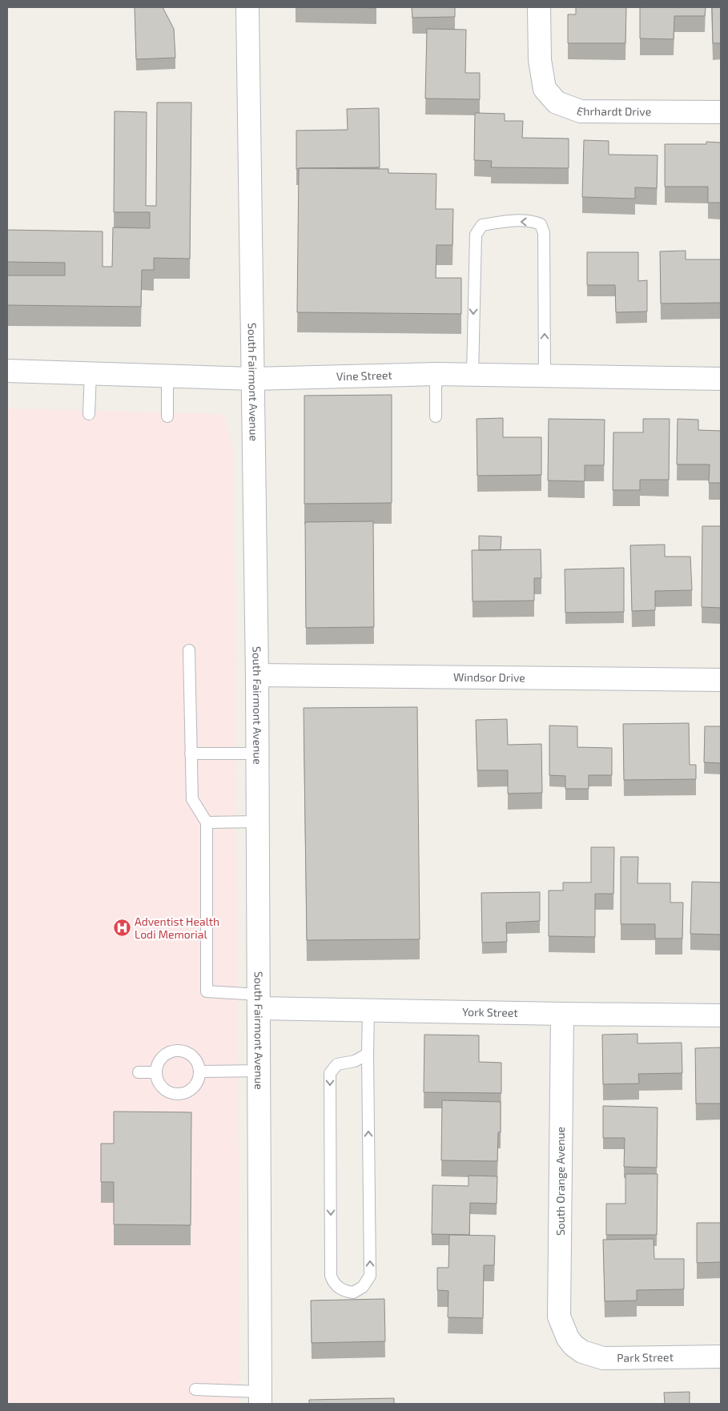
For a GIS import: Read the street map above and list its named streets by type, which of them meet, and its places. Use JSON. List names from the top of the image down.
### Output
{
  "streets": {
    "street": [
      "Ehrhardt Drive",
      "Vine Street",
      "South Fairmont Avenue",
      "Windsor Drive",
      "York Street",
      "South Orange Avenue",
      "Park Street"
    ]
  },
  "crossings": [
    ["Vine Street", "South Fairmont Avenue"],
    ["South Fairmont Avenue", "Windsor Drive"],
    ["South Fairmont Avenue", "York Street"],
    ["York Street", "South Orange Avenue"],
    ["South Orange Avenue", "Park Street"]
  ],
  "places": {
    "hospital": ["Adventist Health Lodi Memorial"]
  }
}
